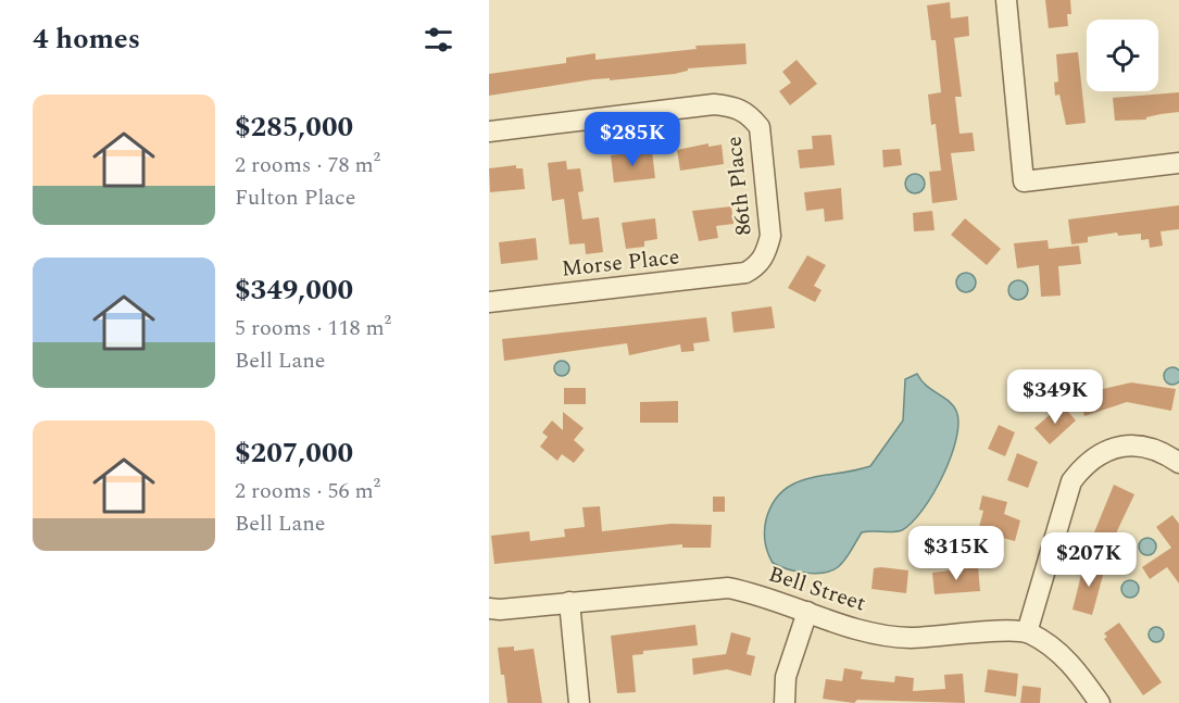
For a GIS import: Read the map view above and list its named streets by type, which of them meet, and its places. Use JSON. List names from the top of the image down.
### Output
{
  "streets": {
    "street": ["86th Place", "Morse Place", "Bell Street"]
  },
  "crossings": [
    ["86th Place", "Morse Place"]
  ],
  "page": {
    "heading": "4 homes",
    "list": [
      {
        "name": "$285,000",
        "note": "2 rooms · 78 m² · Fulton Place"
      },
      {
        "name": "$349,000",
        "note": "5 rooms · 118 m² · Bell Lane"
      },
      {
        "name": "$207,000",
        "note": "2 rooms · 56 m² · Bell Lane"
      }
    ],
    "price": [
      "$285K",
      "$349K",
      "$315K",
      "$207K"
    ]
  }
}
